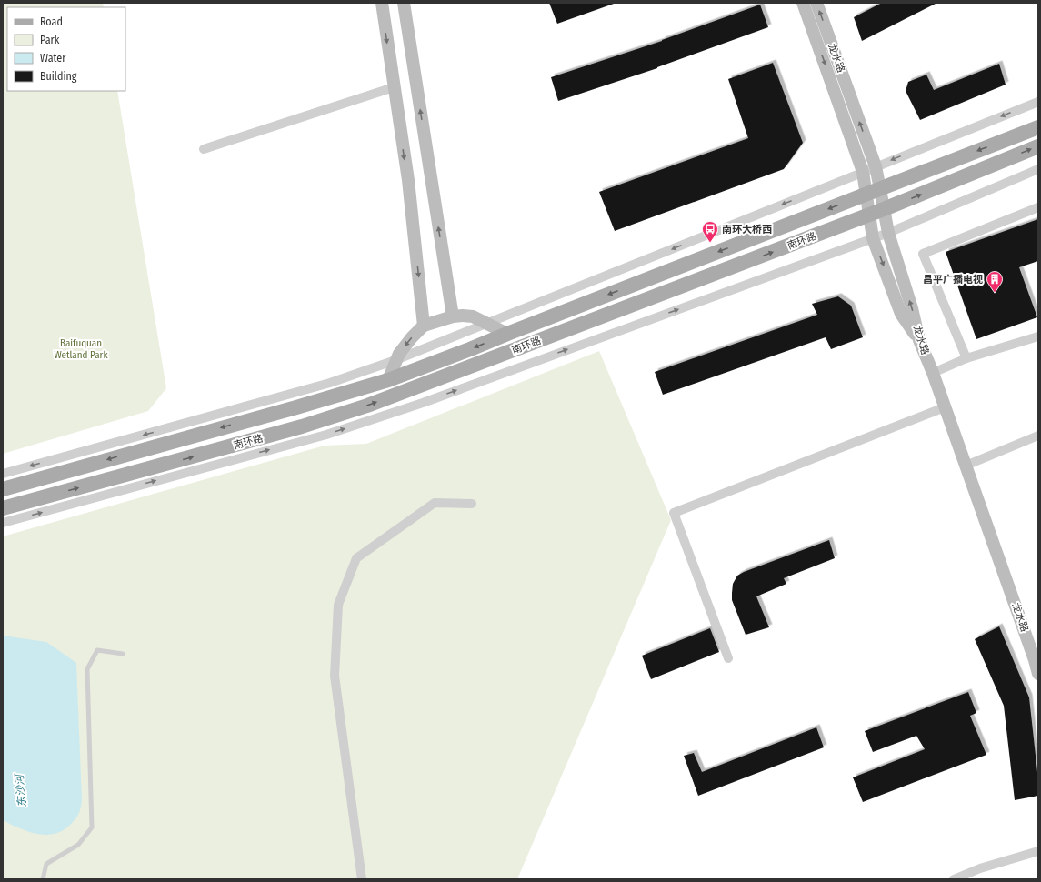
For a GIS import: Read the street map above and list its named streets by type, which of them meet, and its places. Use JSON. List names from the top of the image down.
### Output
{
  "streets": {
    "main road": ["南环路"],
    "street": ["龙水路"]
  },
  "crossings": [
    ["龙水路", "南环路"]
  ],
  "water": ["东沙河"],
  "parks": ["Baifuquan Wetland Park"],
  "places": {
    "bus stop": ["南环大桥西"],
    "building": ["昌平广播电视"]
  },
  "legend": [
    "Road",
    "Park",
    "Water",
    "Building"
  ]
}
